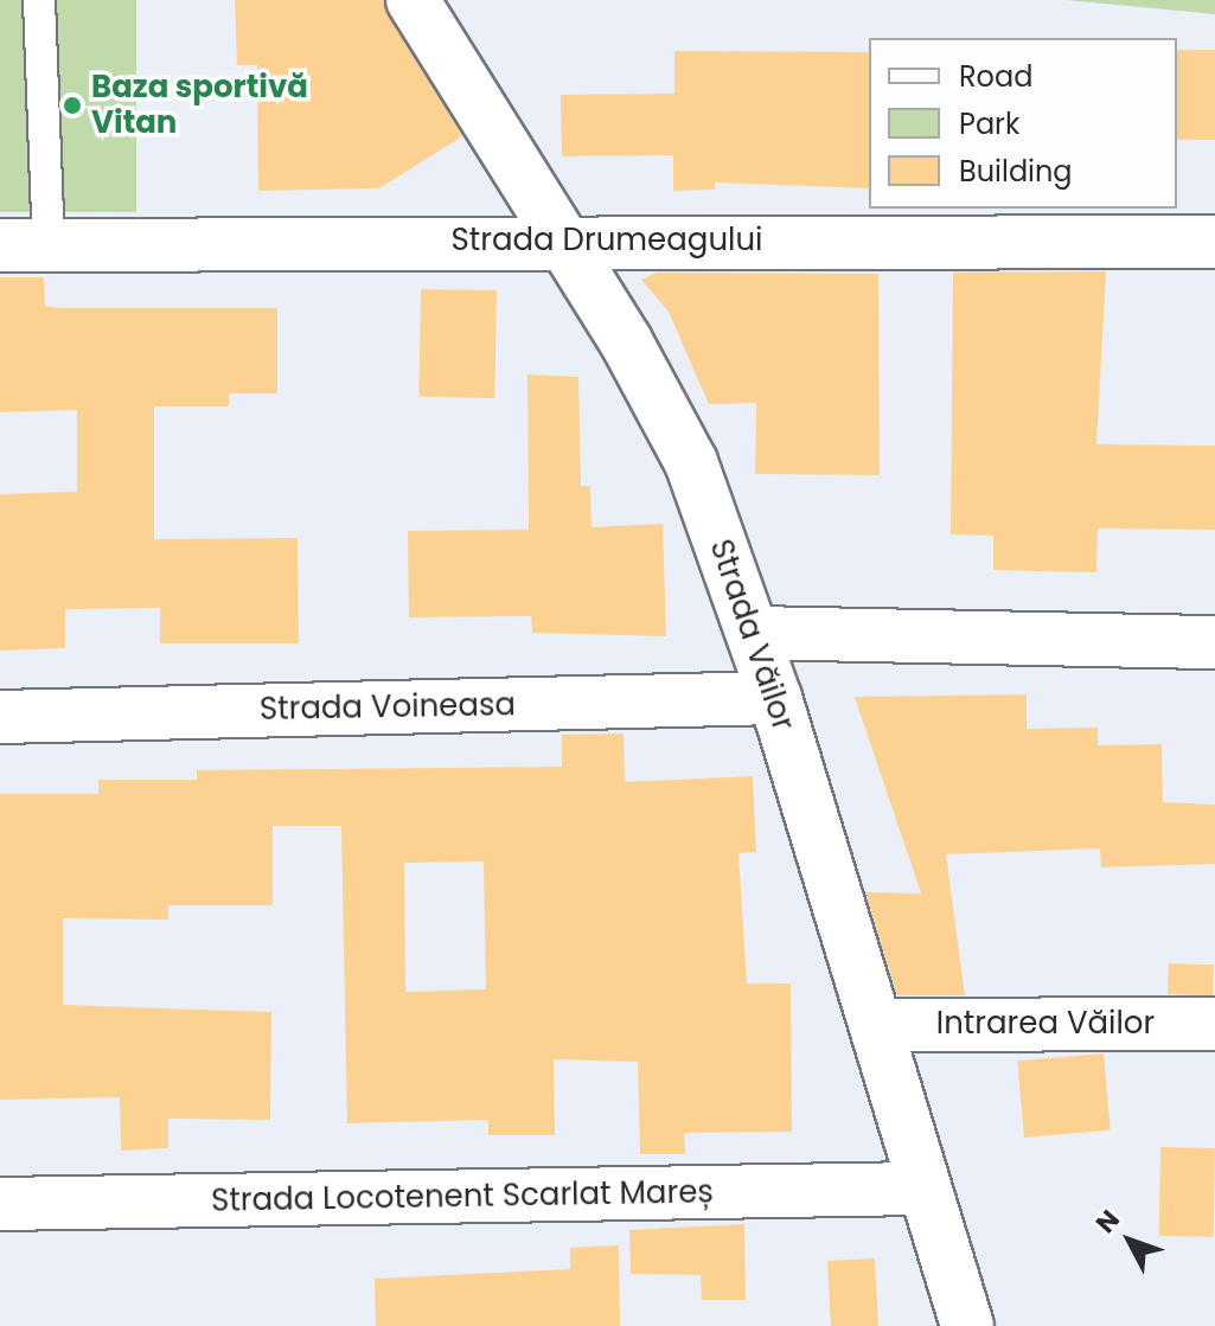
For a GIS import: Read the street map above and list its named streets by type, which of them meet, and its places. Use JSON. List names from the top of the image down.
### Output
{
  "streets": {
    "street": [
      "Strada Drumeagului",
      "Strada Văilor",
      "Strada Voineasa",
      "Intrarea Văilor",
      "Strada Locotenent Scarlat Mareș"
    ]
  },
  "crossings": [
    ["Strada Drumeagului", "Strada Văilor"],
    ["Strada Văilor", "Strada Voineasa"],
    ["Strada Văilor", "Intrarea Văilor"],
    ["Strada Văilor", "Strada Locotenent Scarlat Mareș"]
  ],
  "places": ["Baza sportivă Vitan"],
  "legend": ["Road", "Park", "Building"],
  "north": "top left"
}
